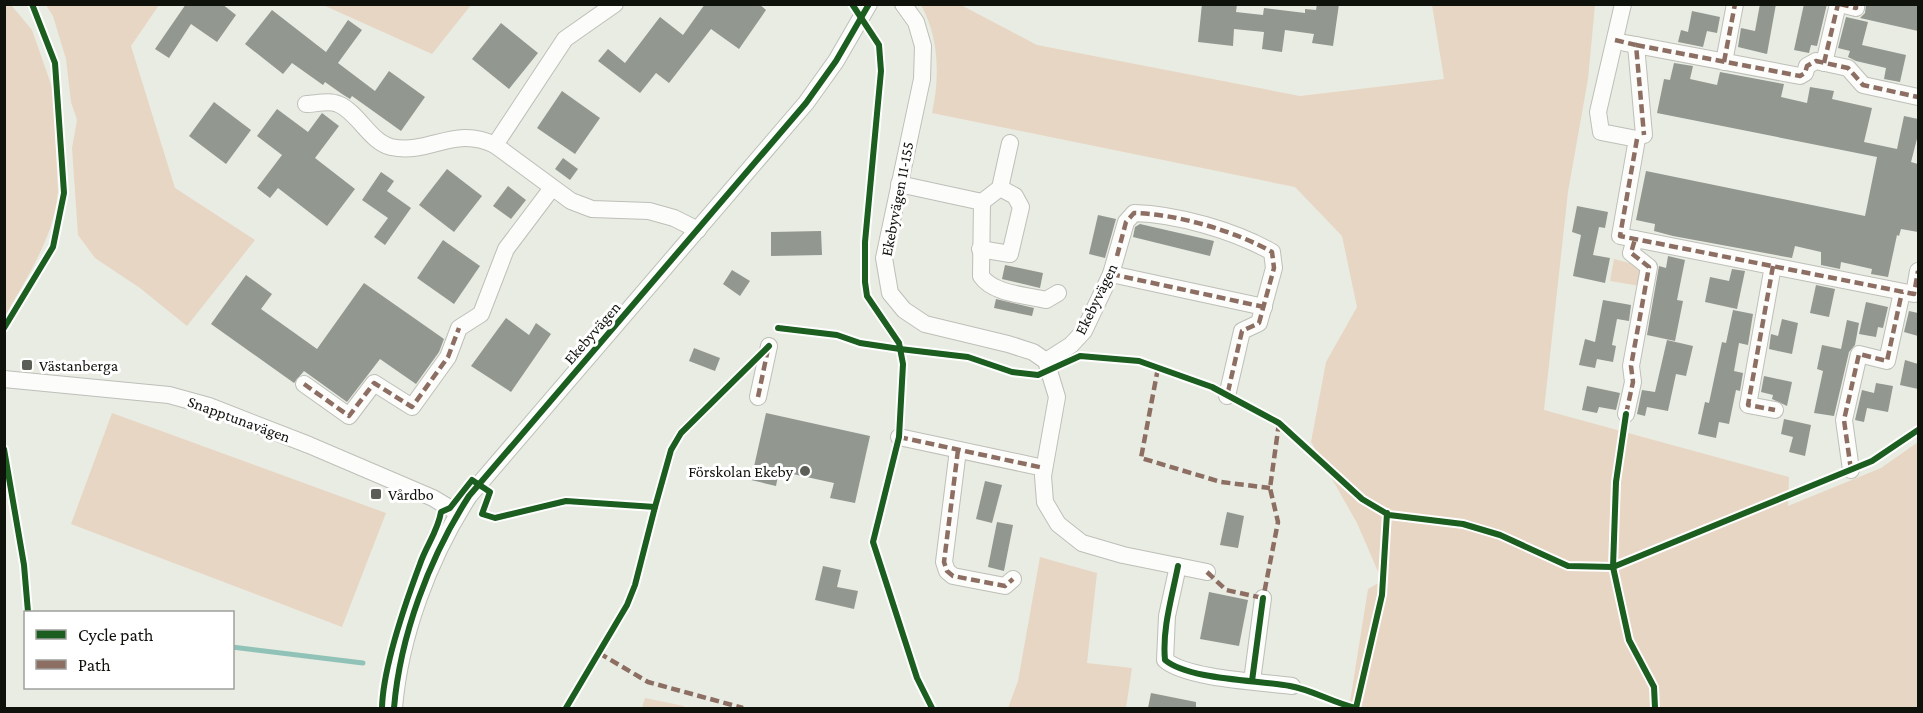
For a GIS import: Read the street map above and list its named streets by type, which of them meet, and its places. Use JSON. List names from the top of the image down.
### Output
{
  "streets": {
    "street": ["Ekebyvägen 11-155", "Ekebyvägen", "Snapptunavägen"]
  },
  "crossings": [
    ["Ekebyvägen 11-155", "Ekebyvägen"],
    ["Ekebyvägen", "Snapptunavägen"]
  ],
  "places": {
    "transit": ["Västanberga", "Vårdbo"],
    "other": ["Förskolan Ekeby"]
  },
  "legend": ["Cycle path", "Path"]
}
